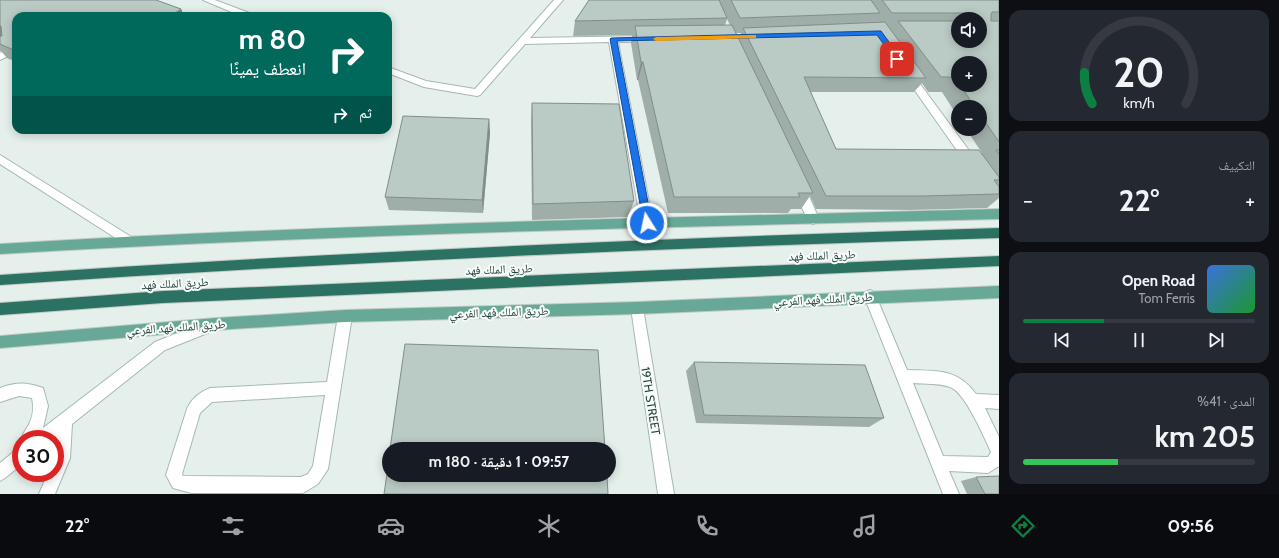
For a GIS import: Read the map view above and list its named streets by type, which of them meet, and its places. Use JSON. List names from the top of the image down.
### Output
{
  "streets": {
    "highway": ["طريق الملك فهد"],
    "main road": ["طريق الملك فهد الفرعي"],
    "street": ["19TH STREET"]
  },
  "crossings": [
    ["طريق الملك فهد الفرعي", "19TH STREET"]
  ],
  "page": {
    "map_buttons": ["+", "−"],
    "turn": ["80 m", "انعطف يمينًا"],
    "then": "ثم",
    "tile": [
      "التكييف",
      ["المدى · 41%", "205 km"]
    ],
    "heat": ["−", "22°", "+"],
    "song": ["Open Road", "Tom Ferris"],
    "limit": "30",
    "trip": "09:57 · 1 دقيقة · 180 m",
    "tabs": ["09:56", "22°"],
    "gauge": ["20", "km/h"]
  }
}
